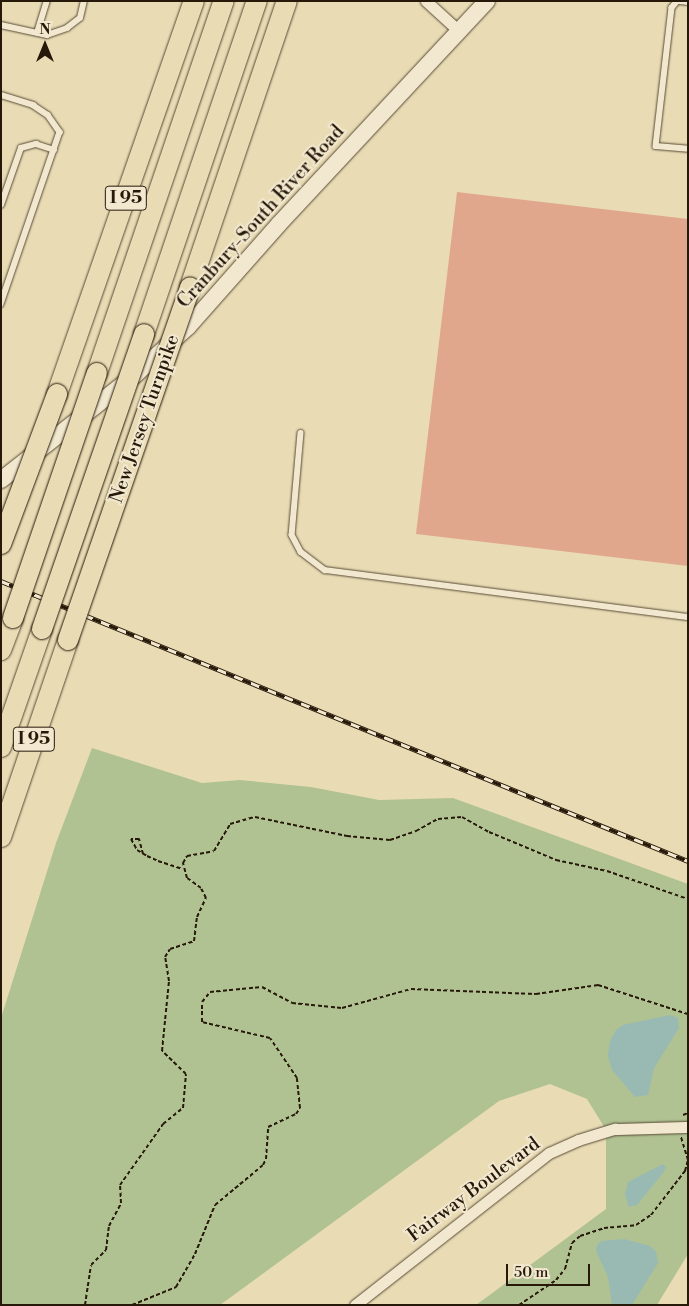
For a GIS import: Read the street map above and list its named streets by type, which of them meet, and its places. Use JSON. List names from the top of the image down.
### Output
{
  "streets": {
    "highway": ["I 95", "New Jersey Turnpike"],
    "main road": ["Cranbury-South River Road"],
    "street": ["Fairway Boulevard"]
  },
  "scale_bar": "50 m",
  "north": "top"
}
